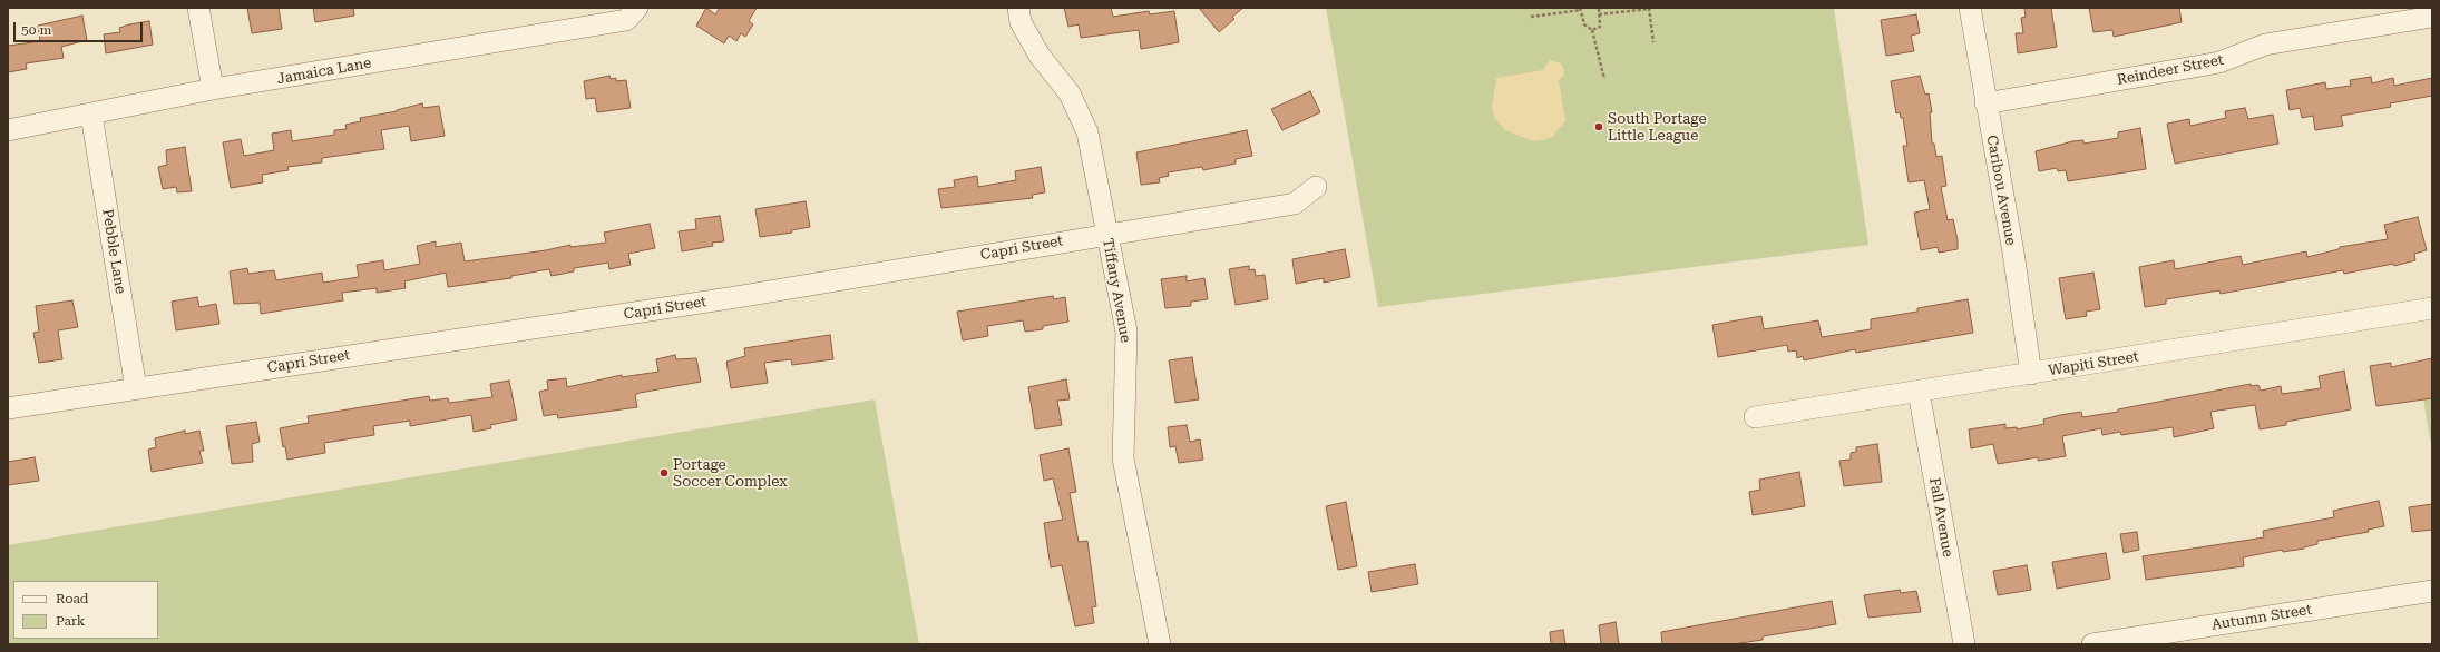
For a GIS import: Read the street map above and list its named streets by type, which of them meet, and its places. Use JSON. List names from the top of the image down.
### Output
{
  "streets": {
    "street": [
      "Reindeer Street",
      "Jamaica Lane",
      "Caribou Avenue",
      "Capri Street",
      "Pebble Lane",
      "Tiffany Avenue",
      "Wapiti Street",
      "Fall Avenue",
      "Autumn Street"
    ]
  },
  "crossings": [
    ["Reindeer Street", "Caribou Avenue"],
    ["Jamaica Lane", "Pebble Lane"],
    ["Caribou Avenue", "Wapiti Street"],
    ["Capri Street", "Pebble Lane"],
    ["Capri Street", "Tiffany Avenue"],
    ["Wapiti Street", "Fall Avenue"]
  ],
  "places": ["South Portage Little League", "Portage Soccer Complex"],
  "legend": ["Road", "Park"],
  "scale_bar": "50 m"
}
